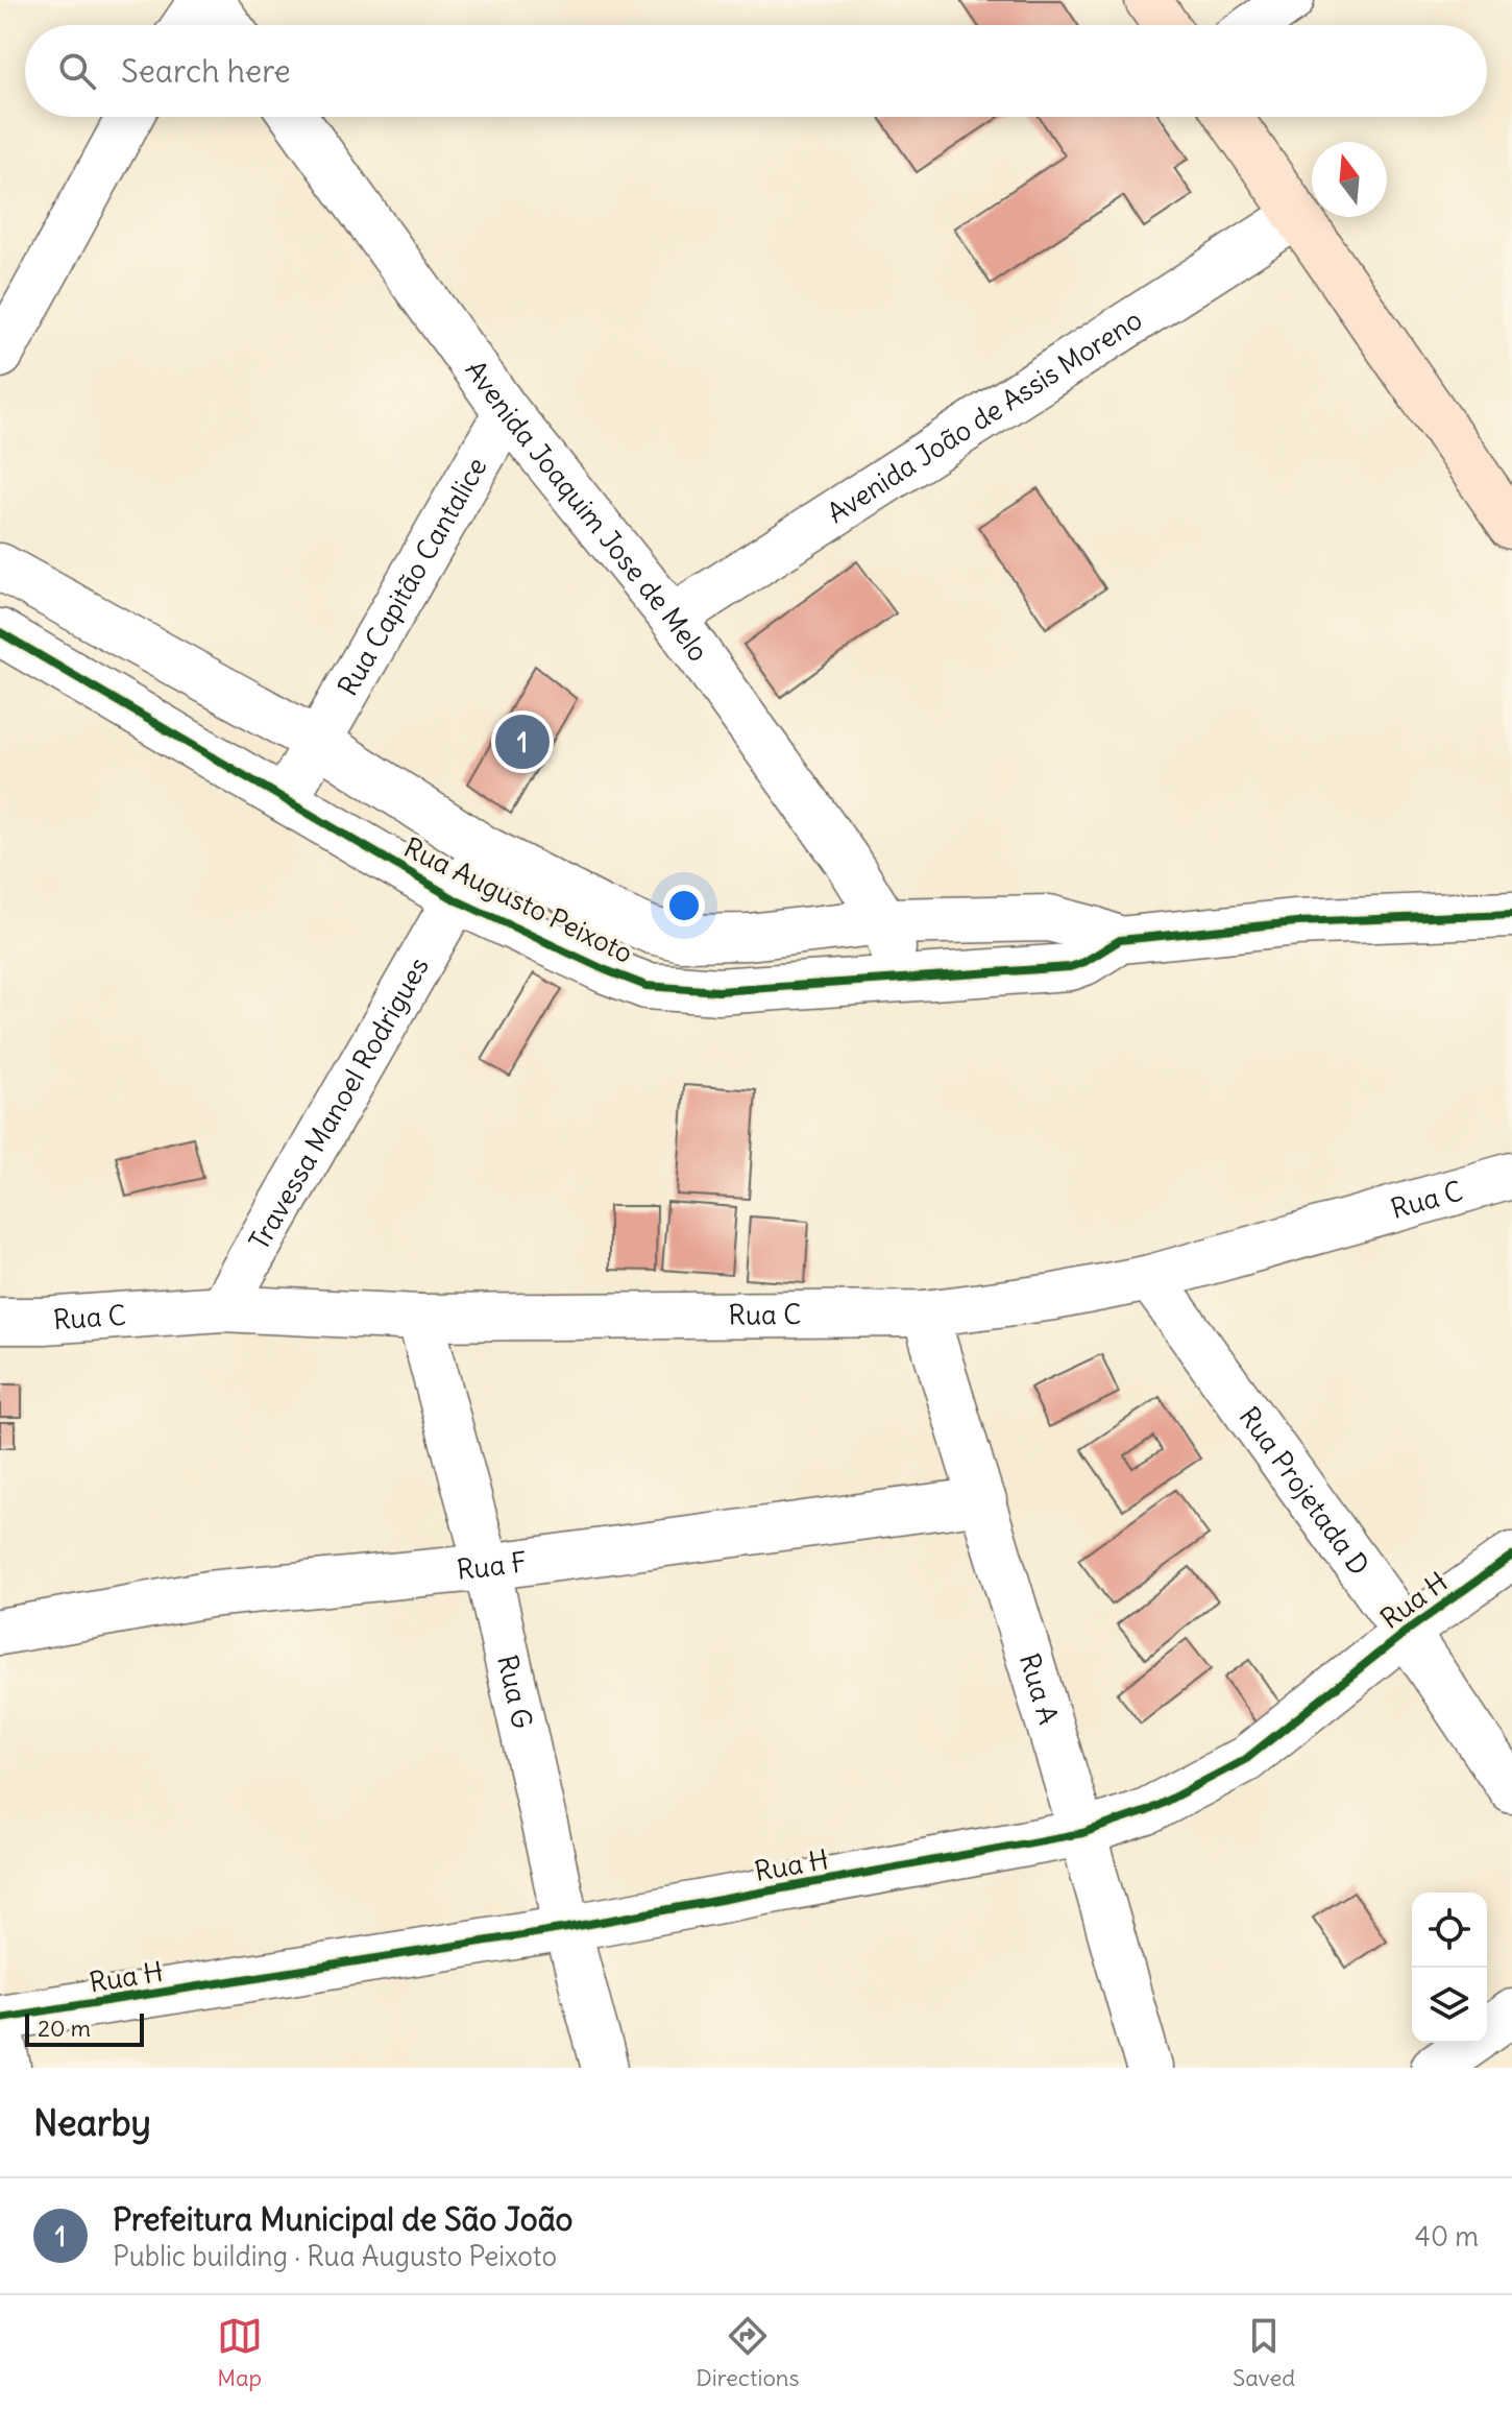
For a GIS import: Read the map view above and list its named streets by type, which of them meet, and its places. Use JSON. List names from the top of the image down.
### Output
{
  "streets": {
    "street": [
      "Avenida João de Assis Moreno",
      "Avenida Joaquim Jose de Melo",
      "Rua Capitão Cantalice",
      "Rua Augusto Peixoto",
      "Travessa Manoel Rodrigues",
      "Rua C",
      "Rua Projetada D",
      "Rua F",
      "Rua H",
      "Rua A",
      "Rua G"
    ]
  },
  "crossings": [
    ["Avenida João de Assis Moreno", "Avenida Joaquim Jose de Melo"],
    ["Avenida Joaquim Jose de Melo", "Rua Capitão Cantalice"],
    ["Avenida Joaquim Jose de Melo", "Rua Augusto Peixoto"],
    ["Rua Capitão Cantalice", "Rua Augusto Peixoto"],
    ["Rua Augusto Peixoto", "Travessa Manoel Rodrigues"],
    ["Travessa Manoel Rodrigues", "Rua C"],
    ["Rua C", "Rua Projetada D"],
    ["Rua C", "Rua A"],
    ["Rua C", "Rua G"],
    ["Rua Projetada D", "Rua H"],
    ["Rua F", "Rua A"],
    ["Rua F", "Rua G"],
    ["Rua H", "Rua A"],
    ["Rua H", "Rua G"]
  ],
  "scale_bar": "20 m",
  "north": "top",
  "page": {
    "search": "Search here",
    "pins": "1",
    "scale": "20 m",
    "heading": "Nearby",
    "list": [
      {
        "mark": "1",
        "name": "Prefeitura Municipal de São João",
        "note": "Public building · Rua Augusto Peixoto",
        "value": "40 m"
      }
    ],
    "nav": ["Map", "Directions", "Saved"]
  }
}
